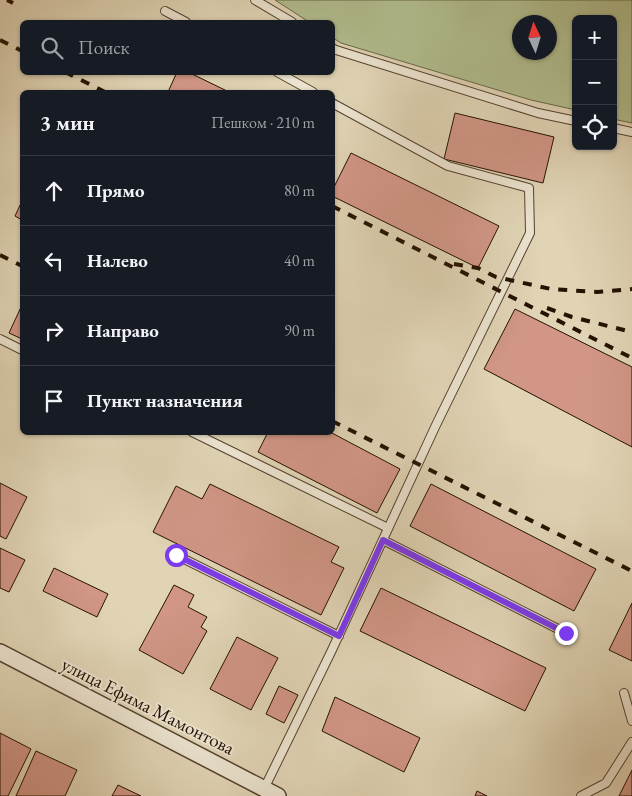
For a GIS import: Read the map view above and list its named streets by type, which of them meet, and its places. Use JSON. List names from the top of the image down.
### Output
{
  "streets": {
    "street": ["улица Ефима Мамонтова"]
  },
  "north": "top",
  "page": {
    "map_buttons": ["+", "−"],
    "search": "Поиск",
    "heading": ["3 мин", "Пешком · 210 m"],
    "list": [
      ["Прямо", "80 m"],
      ["Налево", "40 m"],
      ["Направо", "90 m"],
      "Пункт назначения"
    ]
  }
}
